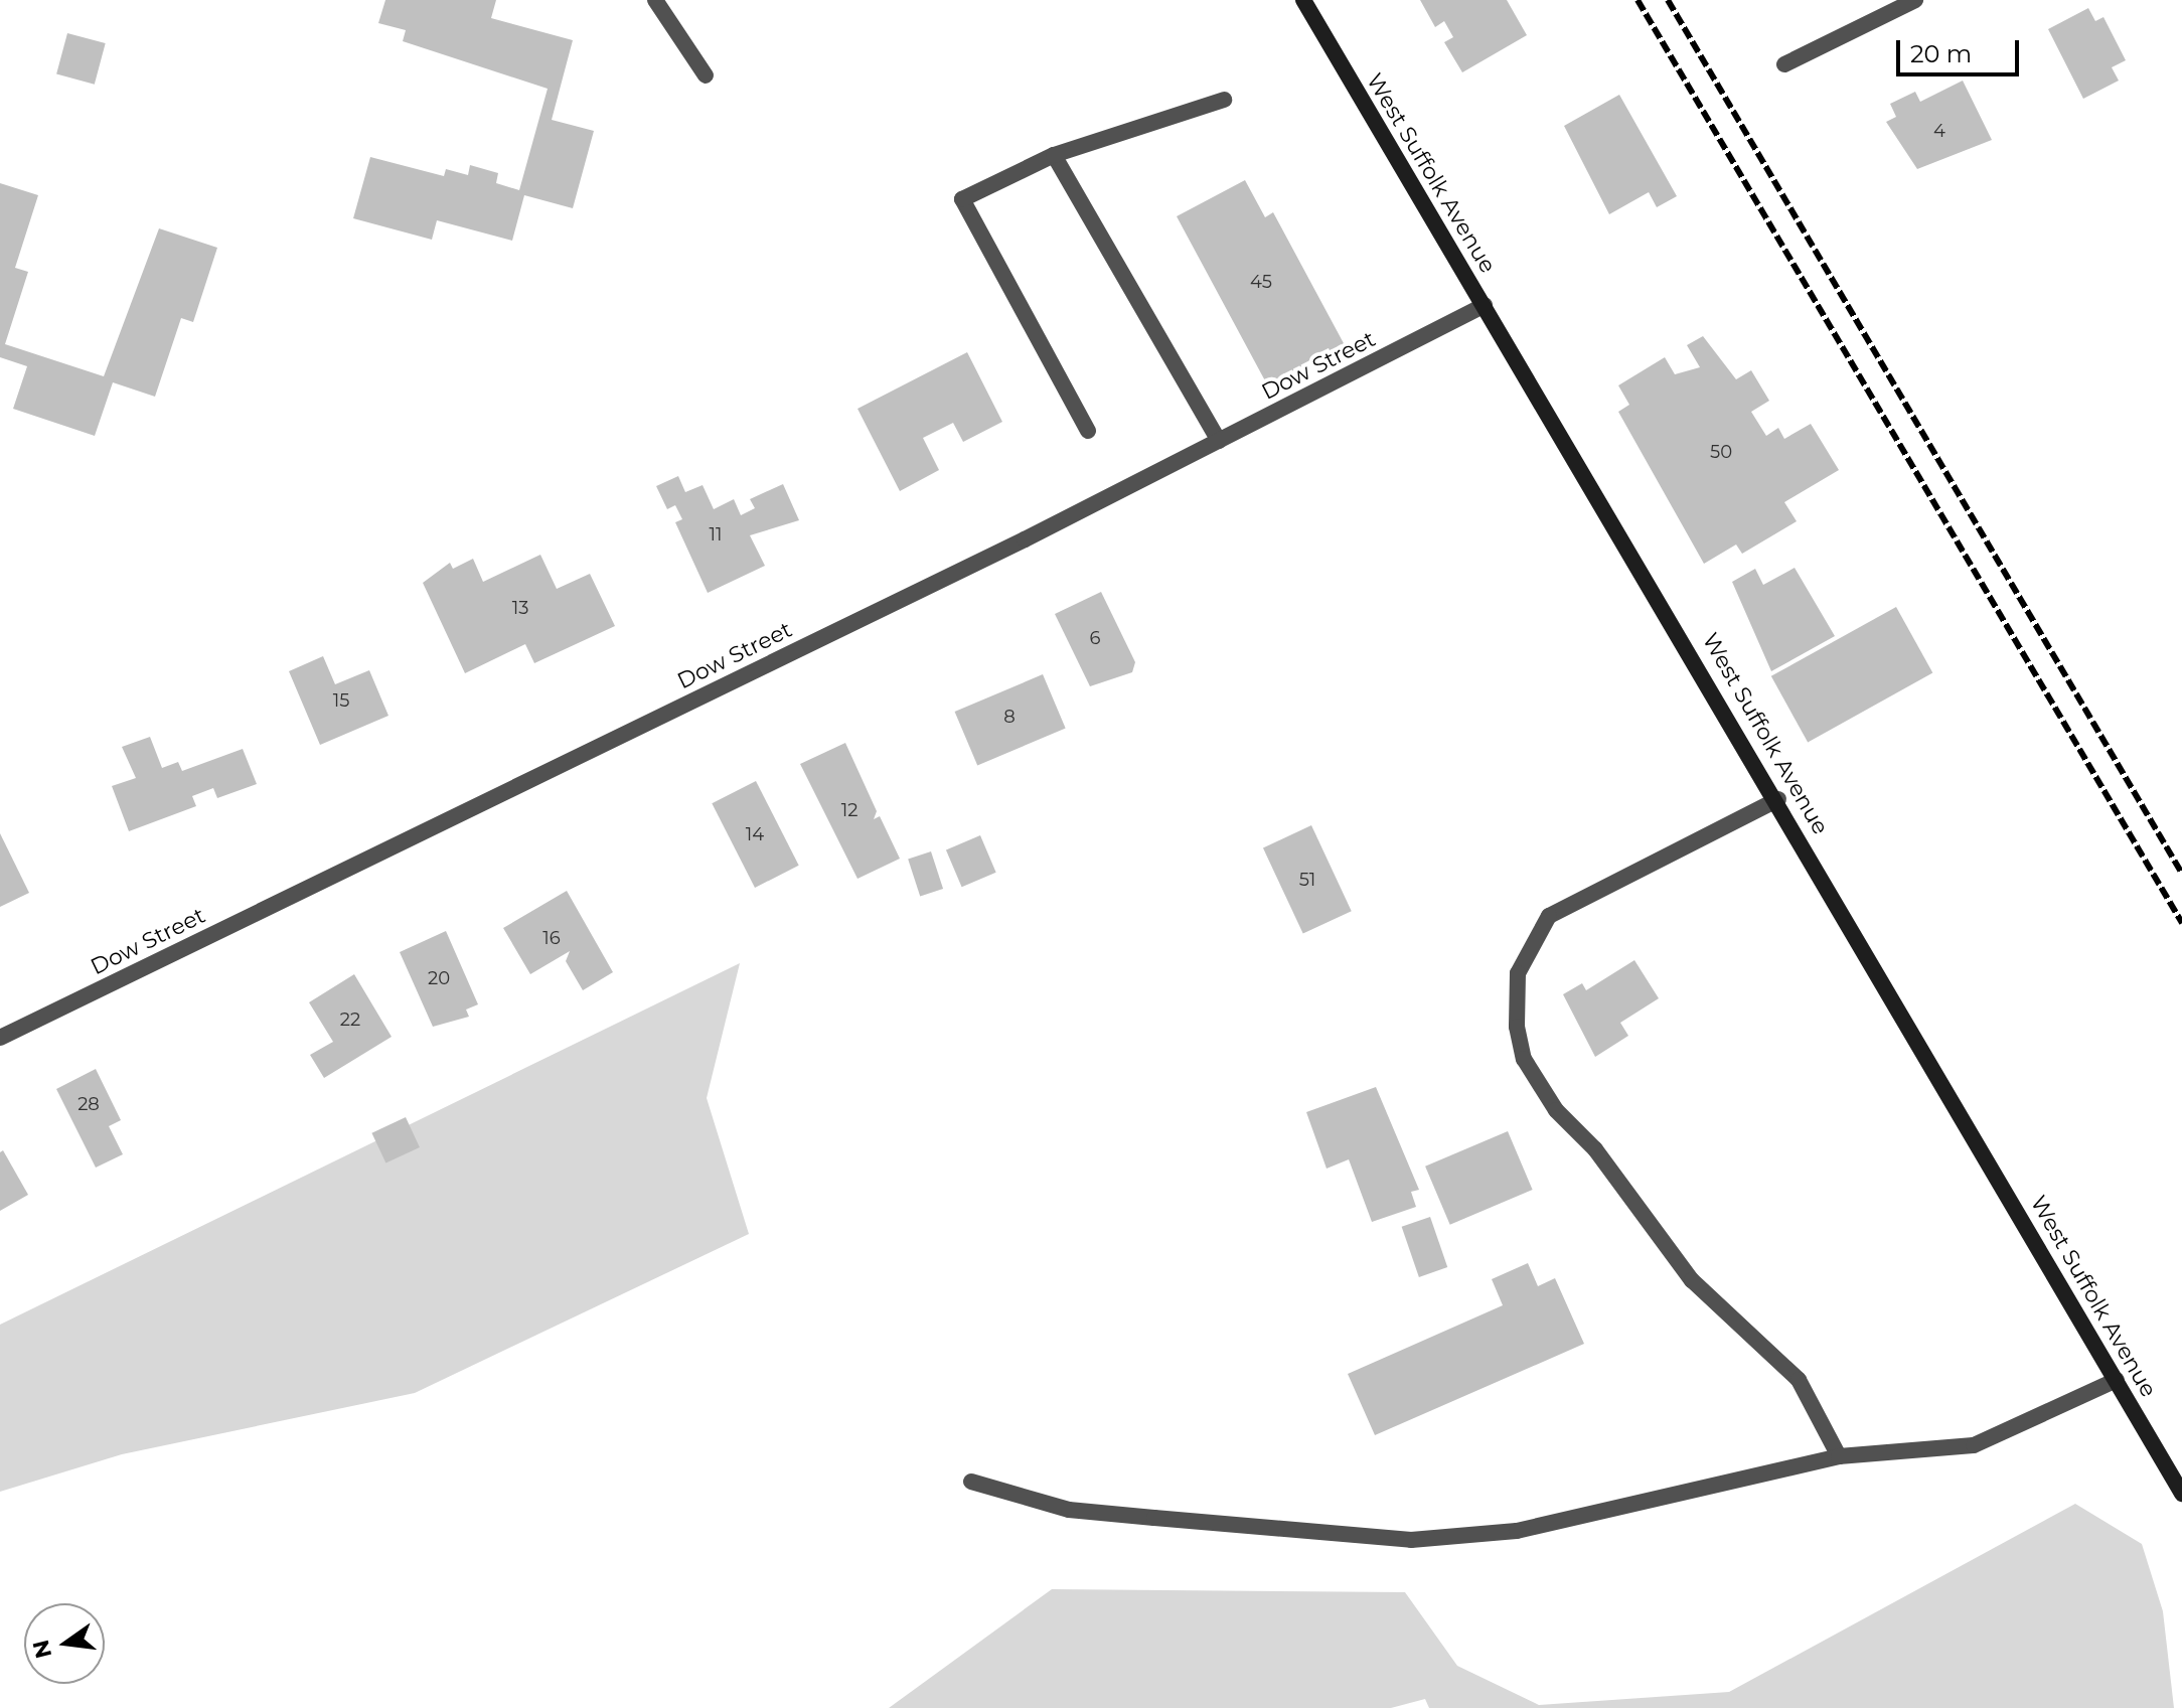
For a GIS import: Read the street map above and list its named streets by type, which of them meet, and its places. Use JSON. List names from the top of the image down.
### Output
{
  "streets": {
    "main road": ["West Suffolk Avenue"],
    "street": ["Dow Street"]
  },
  "crossings": [
    ["West Suffolk Avenue", "Dow Street"]
  ],
  "house_numbers": [
    "4",
    "45",
    "50",
    "11",
    "13",
    "6",
    "15",
    "8",
    "12",
    "14",
    "51",
    "16",
    "20",
    "22",
    "28"
  ],
  "scale_bar": "20 m",
  "north": "left"
}
